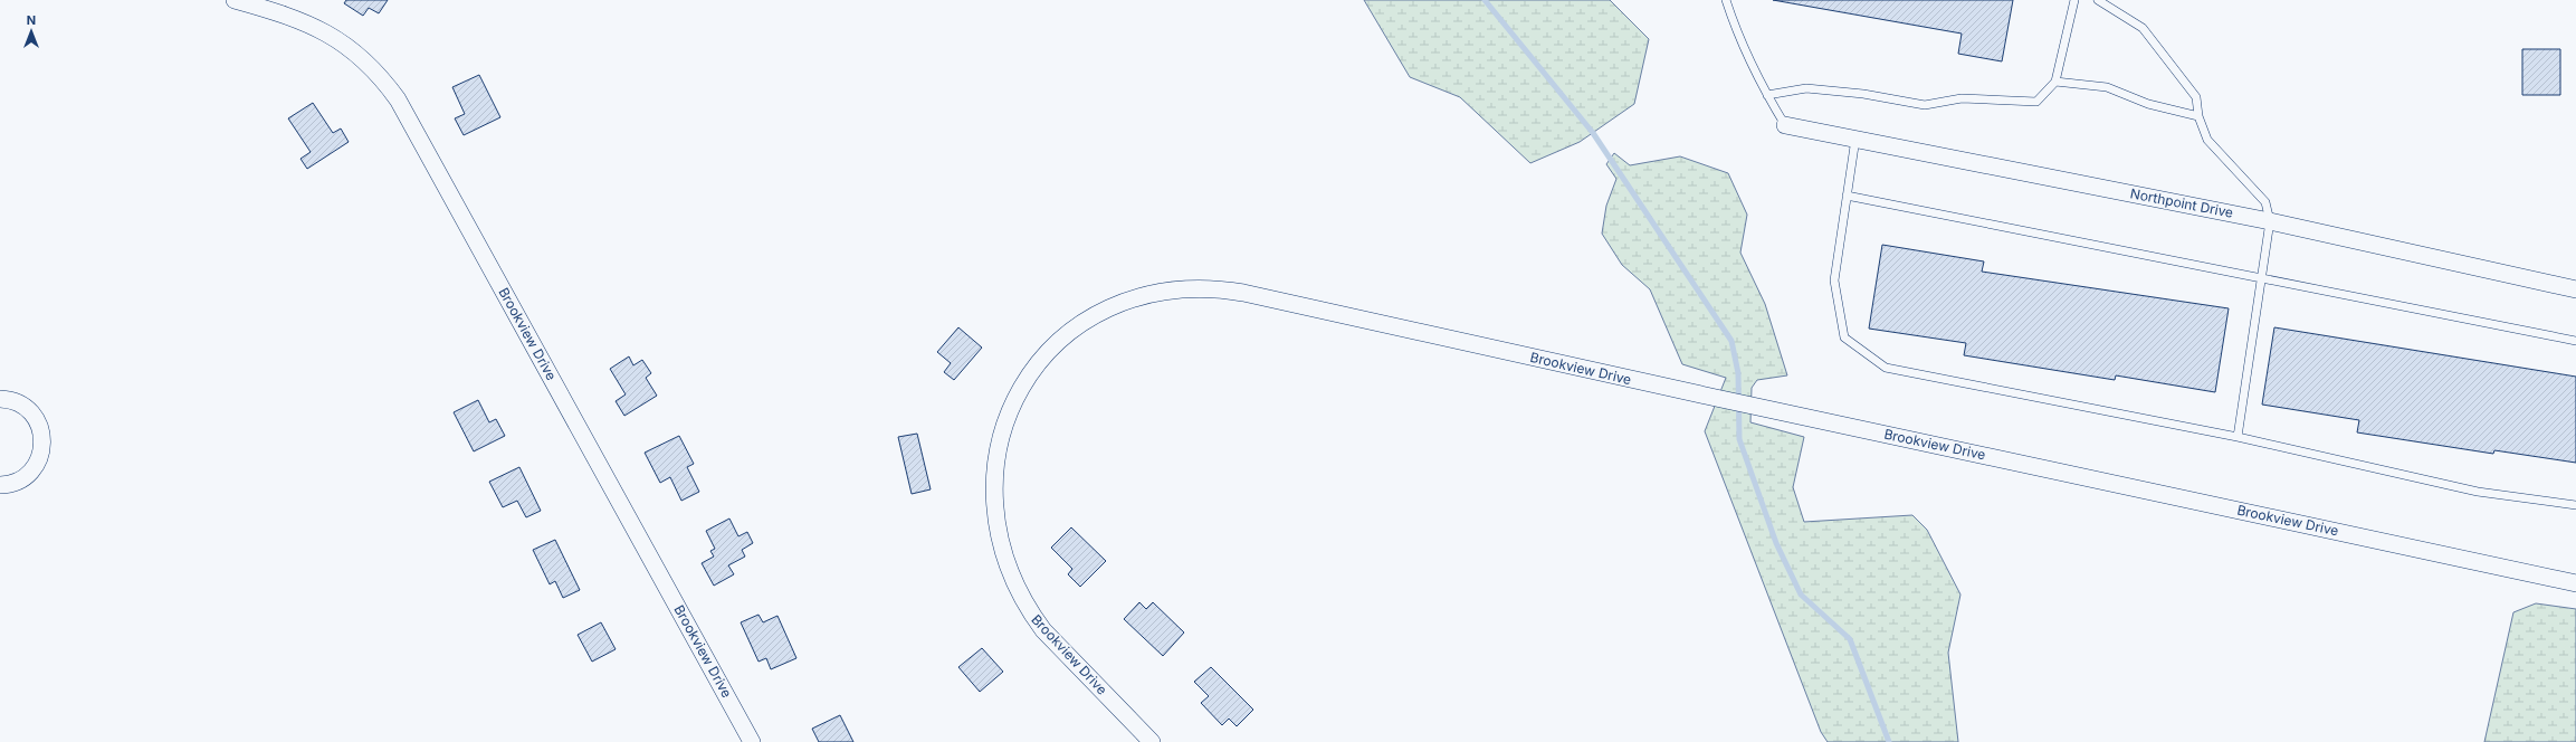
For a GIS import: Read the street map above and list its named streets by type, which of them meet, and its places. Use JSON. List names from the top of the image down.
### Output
{
  "streets": {
    "street": ["Northpoint Drive", "Brookview Drive"]
  },
  "north": "top"
}
